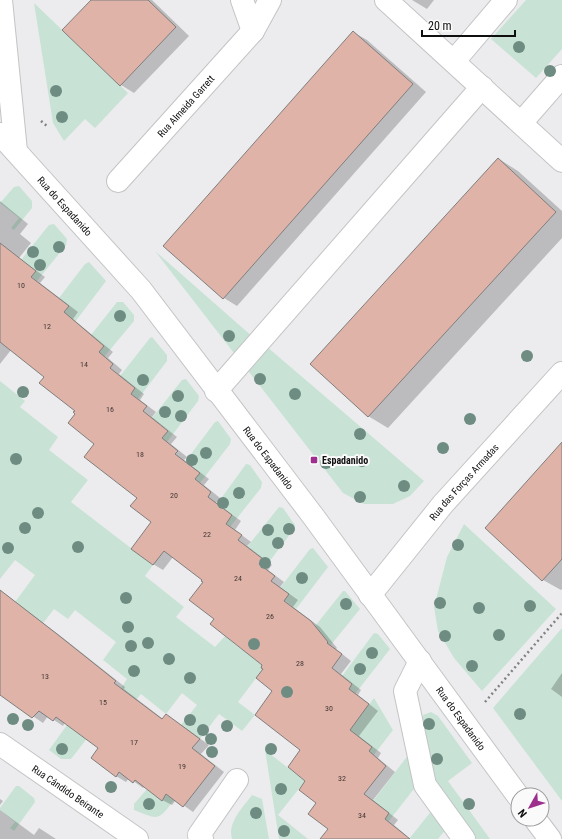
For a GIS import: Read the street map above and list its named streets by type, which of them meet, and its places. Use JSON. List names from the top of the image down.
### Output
{
  "streets": {
    "street": [
      "Rua Almeida Garrett",
      "Rua do Espadanido",
      "Rua das Forças Armadas",
      "Rua Cândido Beirante"
    ]
  },
  "crossings": [
    ["Rua do Espadanido", "Rua das Forças Armadas"]
  ],
  "places": {
    "transit": ["Espadanido"]
  },
  "house_numbers": [
    "10",
    "12",
    "14",
    "16",
    "18",
    "20",
    "22",
    "24",
    "26",
    "28",
    "13",
    "15",
    "30",
    "17",
    "19",
    "32",
    "34"
  ],
  "scale_bar": "20 m",
  "north": "bottom left"
}
